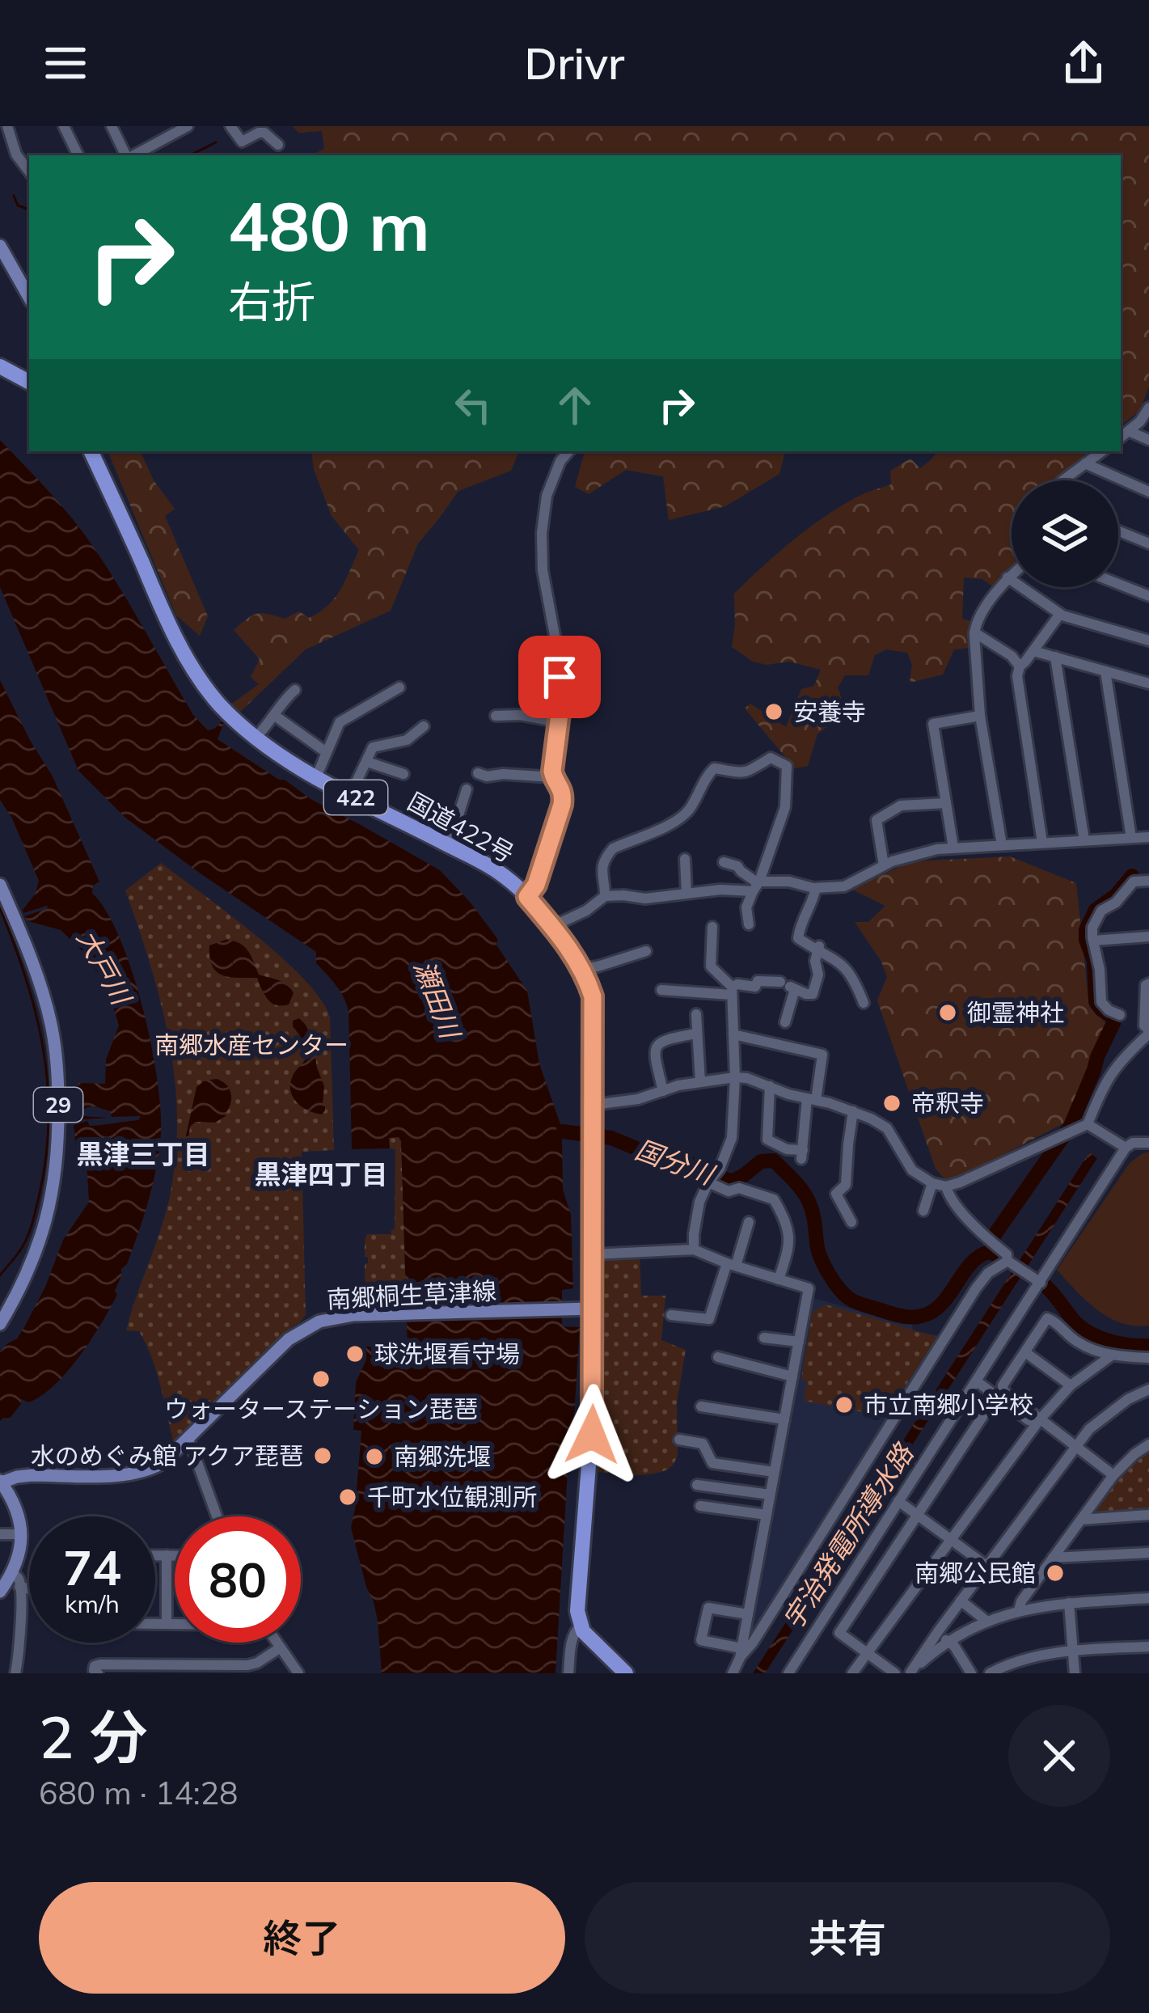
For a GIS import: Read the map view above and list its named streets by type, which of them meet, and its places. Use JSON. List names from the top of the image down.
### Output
{
  "streets": {
    "highway": ["422", "国道422号"],
    "main road": ["29", "南郷桐生草津線"]
  },
  "crossings": [
    ["国道422号", "南郷桐生草津線"]
  ],
  "districts": ["黒津三丁目", "黒津四丁目"],
  "water": [
    "大戸川",
    "瀬田川",
    "国分川",
    "宇治発電所導水路"
  ],
  "parks": ["南郷水産センター"],
  "places": [
    "安養寺",
    "御霊神社",
    "帝釈寺",
    "球洗堰看守場",
    "ウォーターステーション琵琶",
    "市立南郷小学校",
    "水のめぐみ館 アクア琵琶",
    "南郷洗堰",
    "千町水位観測所",
    "南郷公民館"
  ],
  "page": {
    "header": "Drivr",
    "turn": ["480 m", "右折"],
    "speed": "74 km/h",
    "limit": "80",
    "heading": ["2 分", "680 m · 14:28"],
    "buttons": ["終了", "共有"]
  }
}
